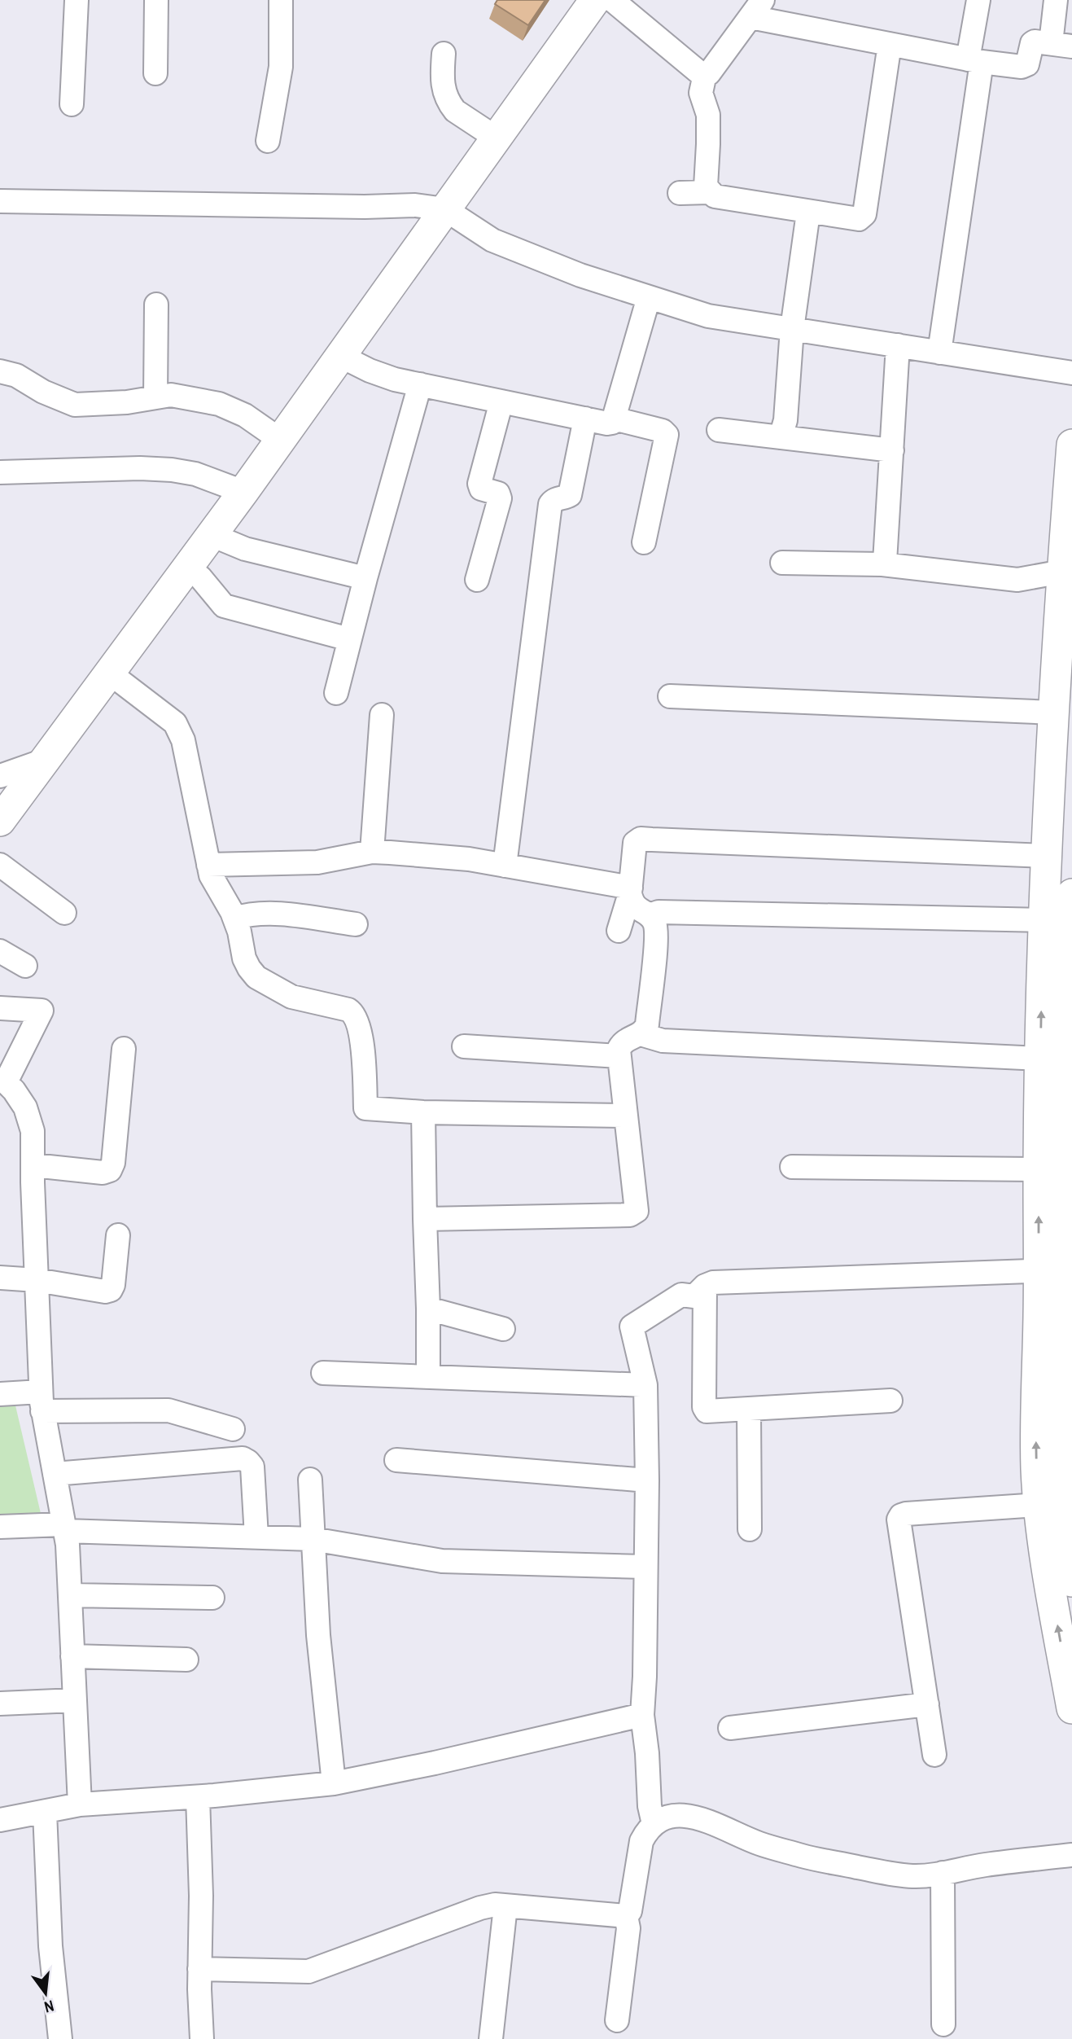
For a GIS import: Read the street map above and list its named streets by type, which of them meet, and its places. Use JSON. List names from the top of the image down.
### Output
{
  "north": "bottom"
}
